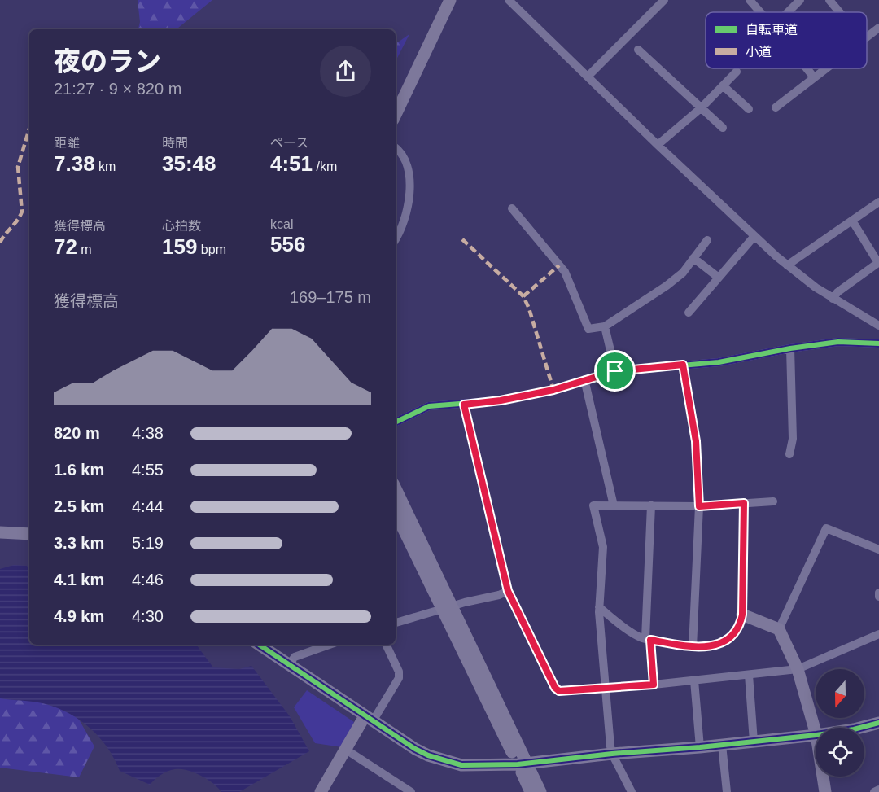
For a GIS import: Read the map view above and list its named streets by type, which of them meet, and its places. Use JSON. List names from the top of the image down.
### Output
{
  "legend": ["自転車道", "小道"],
  "north": "bottom",
  "page": {
    "heading": ["夜のラン", "21:27 · 9 × 820 m"],
    "stats": [
      ["距離", "7.38 km"],
      ["時間", "35:48"],
      ["ペース", "4:51 /km"],
      ["獲得標高", "72 m"],
      ["心拍数", "159 bpm"],
      ["kcal", "556"]
    ],
    "chart": ["獲得標高", "169–175 m"],
    "list": [
      {
        "name": "820 m",
        "note": "4:38"
      },
      {
        "name": "1.6 km",
        "note": "4:55"
      },
      {
        "name": "2.5 km",
        "note": "4:44"
      },
      {
        "name": "3.3 km",
        "note": "5:19"
      },
      {
        "name": "4.1 km",
        "note": "4:46"
      },
      {
        "name": "4.9 km",
        "note": "4:30"
      }
    ]
  }
}
